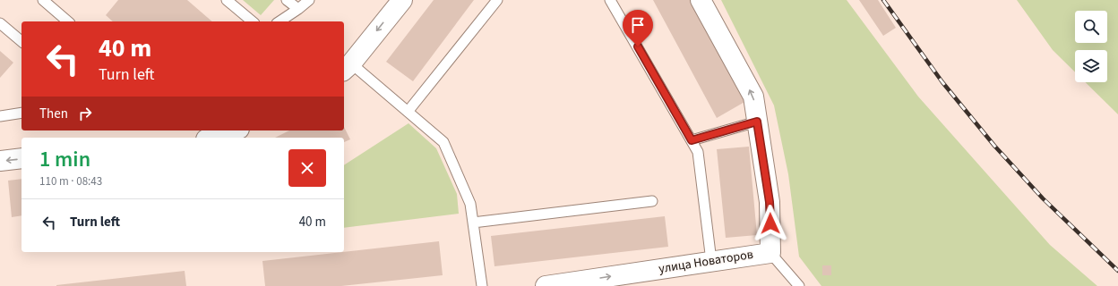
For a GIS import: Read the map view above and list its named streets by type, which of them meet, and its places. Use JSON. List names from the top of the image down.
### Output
{
  "streets": {
    "street": ["улица Новаторов"]
  },
  "page": {
    "turn": ["40 m", "Turn left"],
    "then": "Then",
    "heading": ["1 min", "110 m · 08:43"],
    "list": [
      {
        "name": "Turn left",
        "value": "40 m"
      }
    ]
  }
}
